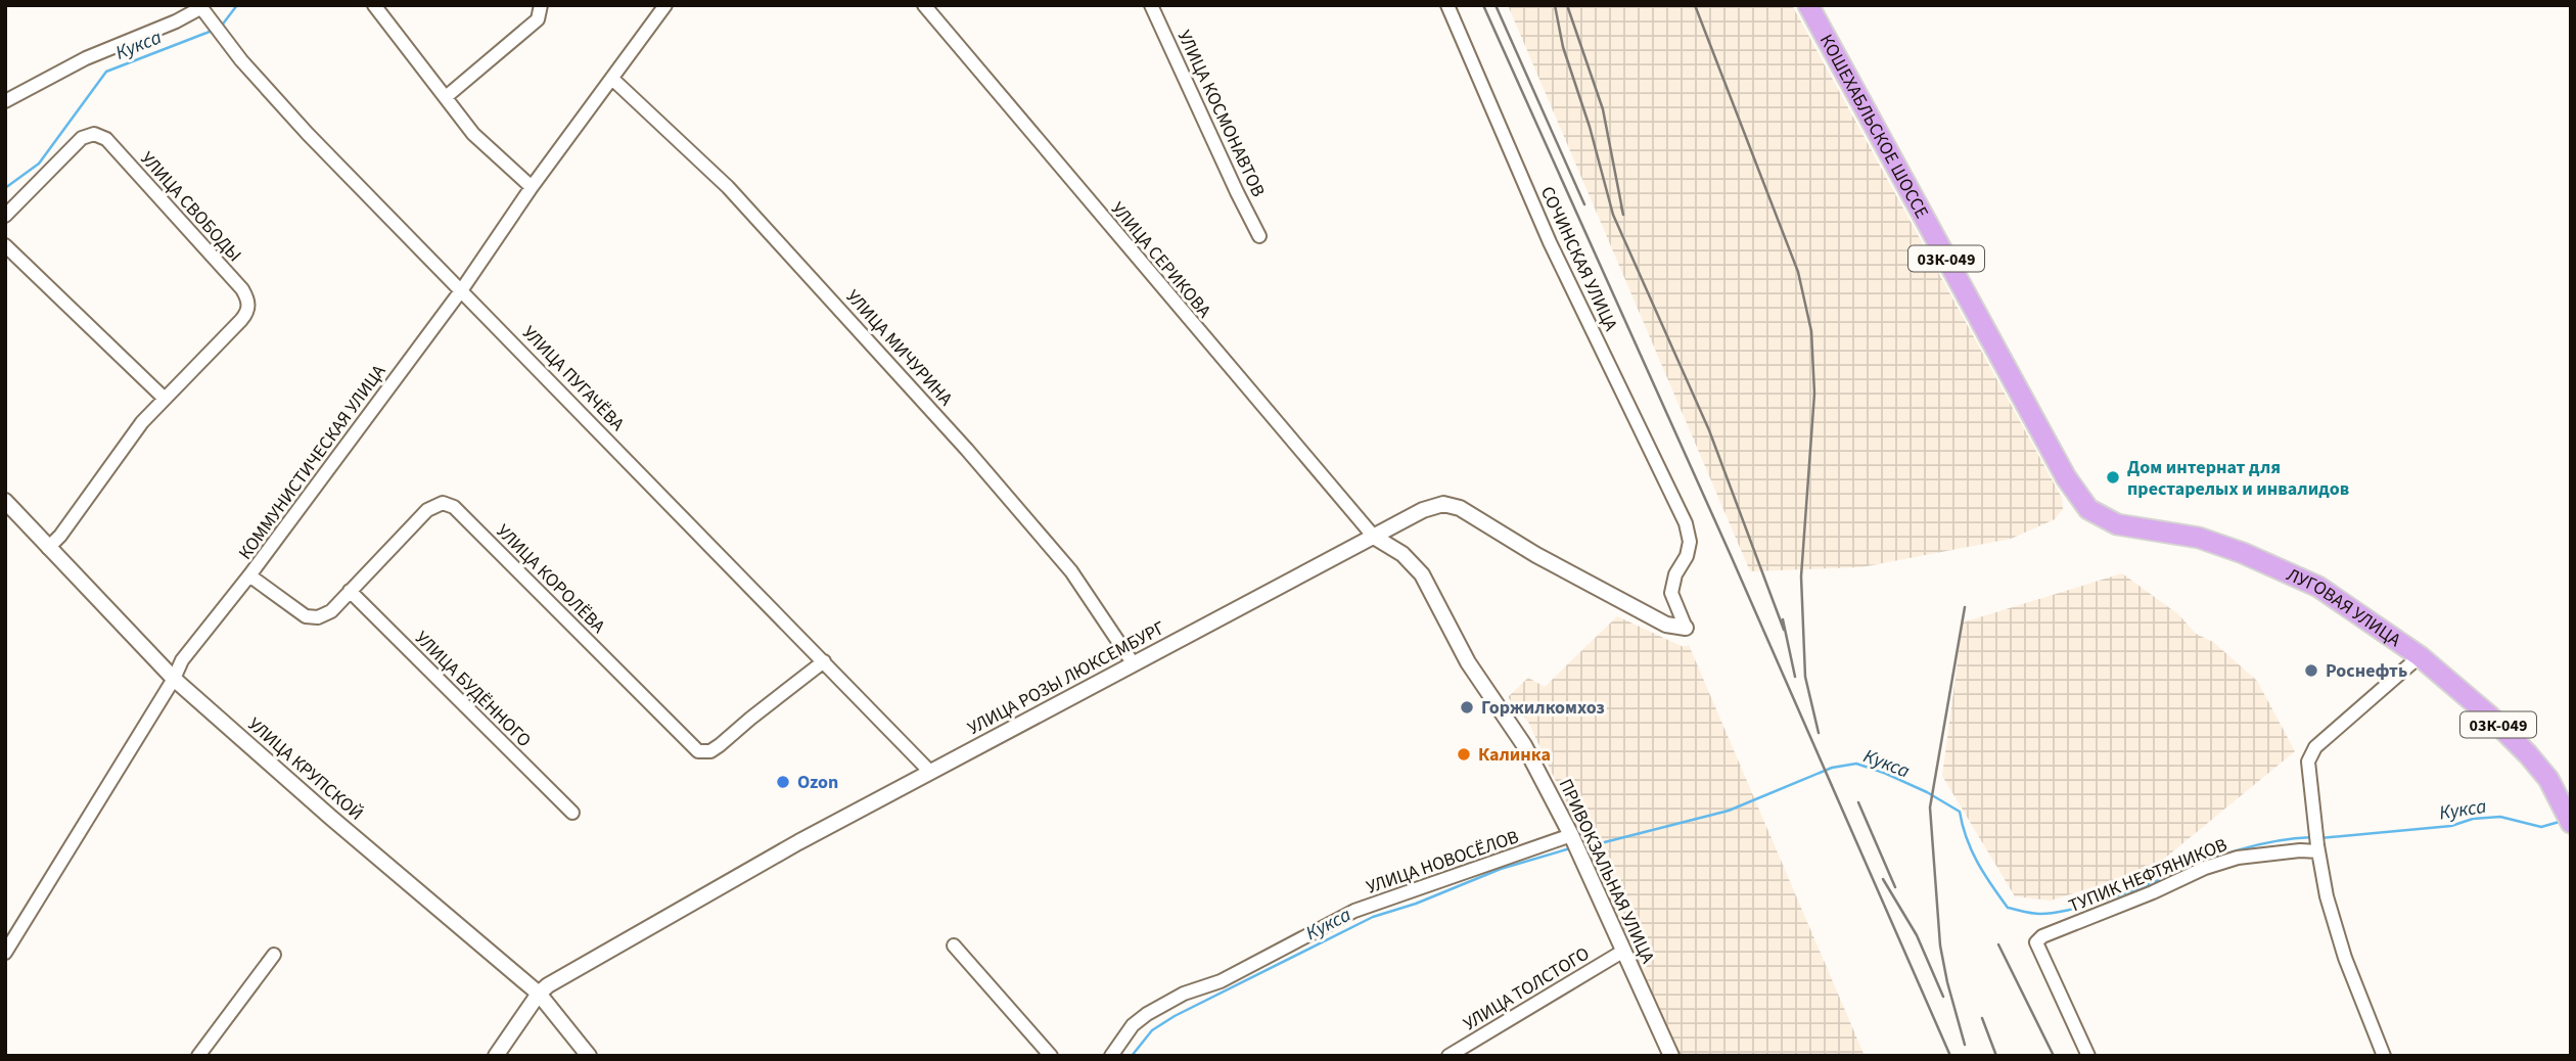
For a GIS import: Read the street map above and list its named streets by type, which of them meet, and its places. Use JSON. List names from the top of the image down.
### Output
{
  "streets": {
    "main road": ["КОШЕХАБЛЬСКОЕ ШОССЕ", "03К-049", "ЛУГОВАЯ УЛИЦА"],
    "street": [
      "УЛИЦА КОСМОНАВТОВ",
      "УЛИЦА СВОБОДЫ",
      "СОЧИНСКАЯ УЛИЦА",
      "УЛИЦА СЕРИКОВА",
      "УЛИЦА МИЧУРИНА",
      "УЛИЦА ПУГАЧЁВА",
      "КОММУНИСТИЧЕСКАЯ УЛИЦА",
      "УЛИЦА КОРОЛЁВА",
      "УЛИЦА РОЗЫ ЛЮКСЕМБУРГ",
      "УЛИЦА БУДЁННОГО",
      "УЛИЦА КРУПСКОЙ",
      "УЛИЦА НОВОСЁЛОВ",
      "ПРИВОКЗАЛЬНАЯ УЛИЦА",
      "ТУПИК НЕФТЯНИКОВ",
      "УЛИЦА ТОЛСТОГО"
    ]
  },
  "crossings": [
    ["КОШЕХАБЛЬСКОЕ ШОССЕ", "ЛУГОВАЯ УЛИЦА"],
    ["УЛИЦА СВОБОДЫ", "УЛИЦА КРУПСКОЙ"],
    ["СОЧИНСКАЯ УЛИЦА", "УЛИЦА РОЗЫ ЛЮКСЕМБУРГ"],
    ["УЛИЦА СЕРИКОВА", "УЛИЦА РОЗЫ ЛЮКСЕМБУРГ"],
    ["УЛИЦА СЕРИКОВА", "ПРИВОКЗАЛЬНАЯ УЛИЦА"],
    ["УЛИЦА МИЧУРИНА", "КОММУНИСТИЧЕСКАЯ УЛИЦА"],
    ["УЛИЦА МИЧУРИНА", "УЛИЦА РОЗЫ ЛЮКСЕМБУРГ"],
    ["УЛИЦА ПУГАЧЁВА", "КОММУНИСТИЧЕСКАЯ УЛИЦА"],
    ["УЛИЦА ПУГАЧЁВА", "УЛИЦА КОРОЛЁВА"],
    ["УЛИЦА ПУГАЧЁВА", "УЛИЦА РОЗЫ ЛЮКСЕМБУРГ"],
    ["КОММУНИСТИЧЕСКАЯ УЛИЦА", "УЛИЦА КОРОЛЁВА"],
    ["КОММУНИСТИЧЕСКАЯ УЛИЦА", "УЛИЦА КРУПСКОЙ"],
    ["УЛИЦА КОРОЛЁВА", "УЛИЦА БУДЁННОГО"],
    ["УЛИЦА РОЗЫ ЛЮКСЕМБУРГ", "УЛИЦА КРУПСКОЙ"],
    ["УЛИЦА РОЗЫ ЛЮКСЕМБУРГ", "ПРИВОКЗАЛЬНАЯ УЛИЦА"],
    ["УЛИЦА НОВОСЁЛОВ", "ПРИВОКЗАЛЬНАЯ УЛИЦА"],
    ["ПРИВОКЗАЛЬНАЯ УЛИЦА", "УЛИЦА ТОЛСТОГО"]
  ],
  "water": ["Кукса"],
  "places": [
    "Дом интернат для престарелых и инвалидов",
    "Роснефть",
    "Горжилкомхоз",
    "Калинка",
    "Ozon"
  ]
}
